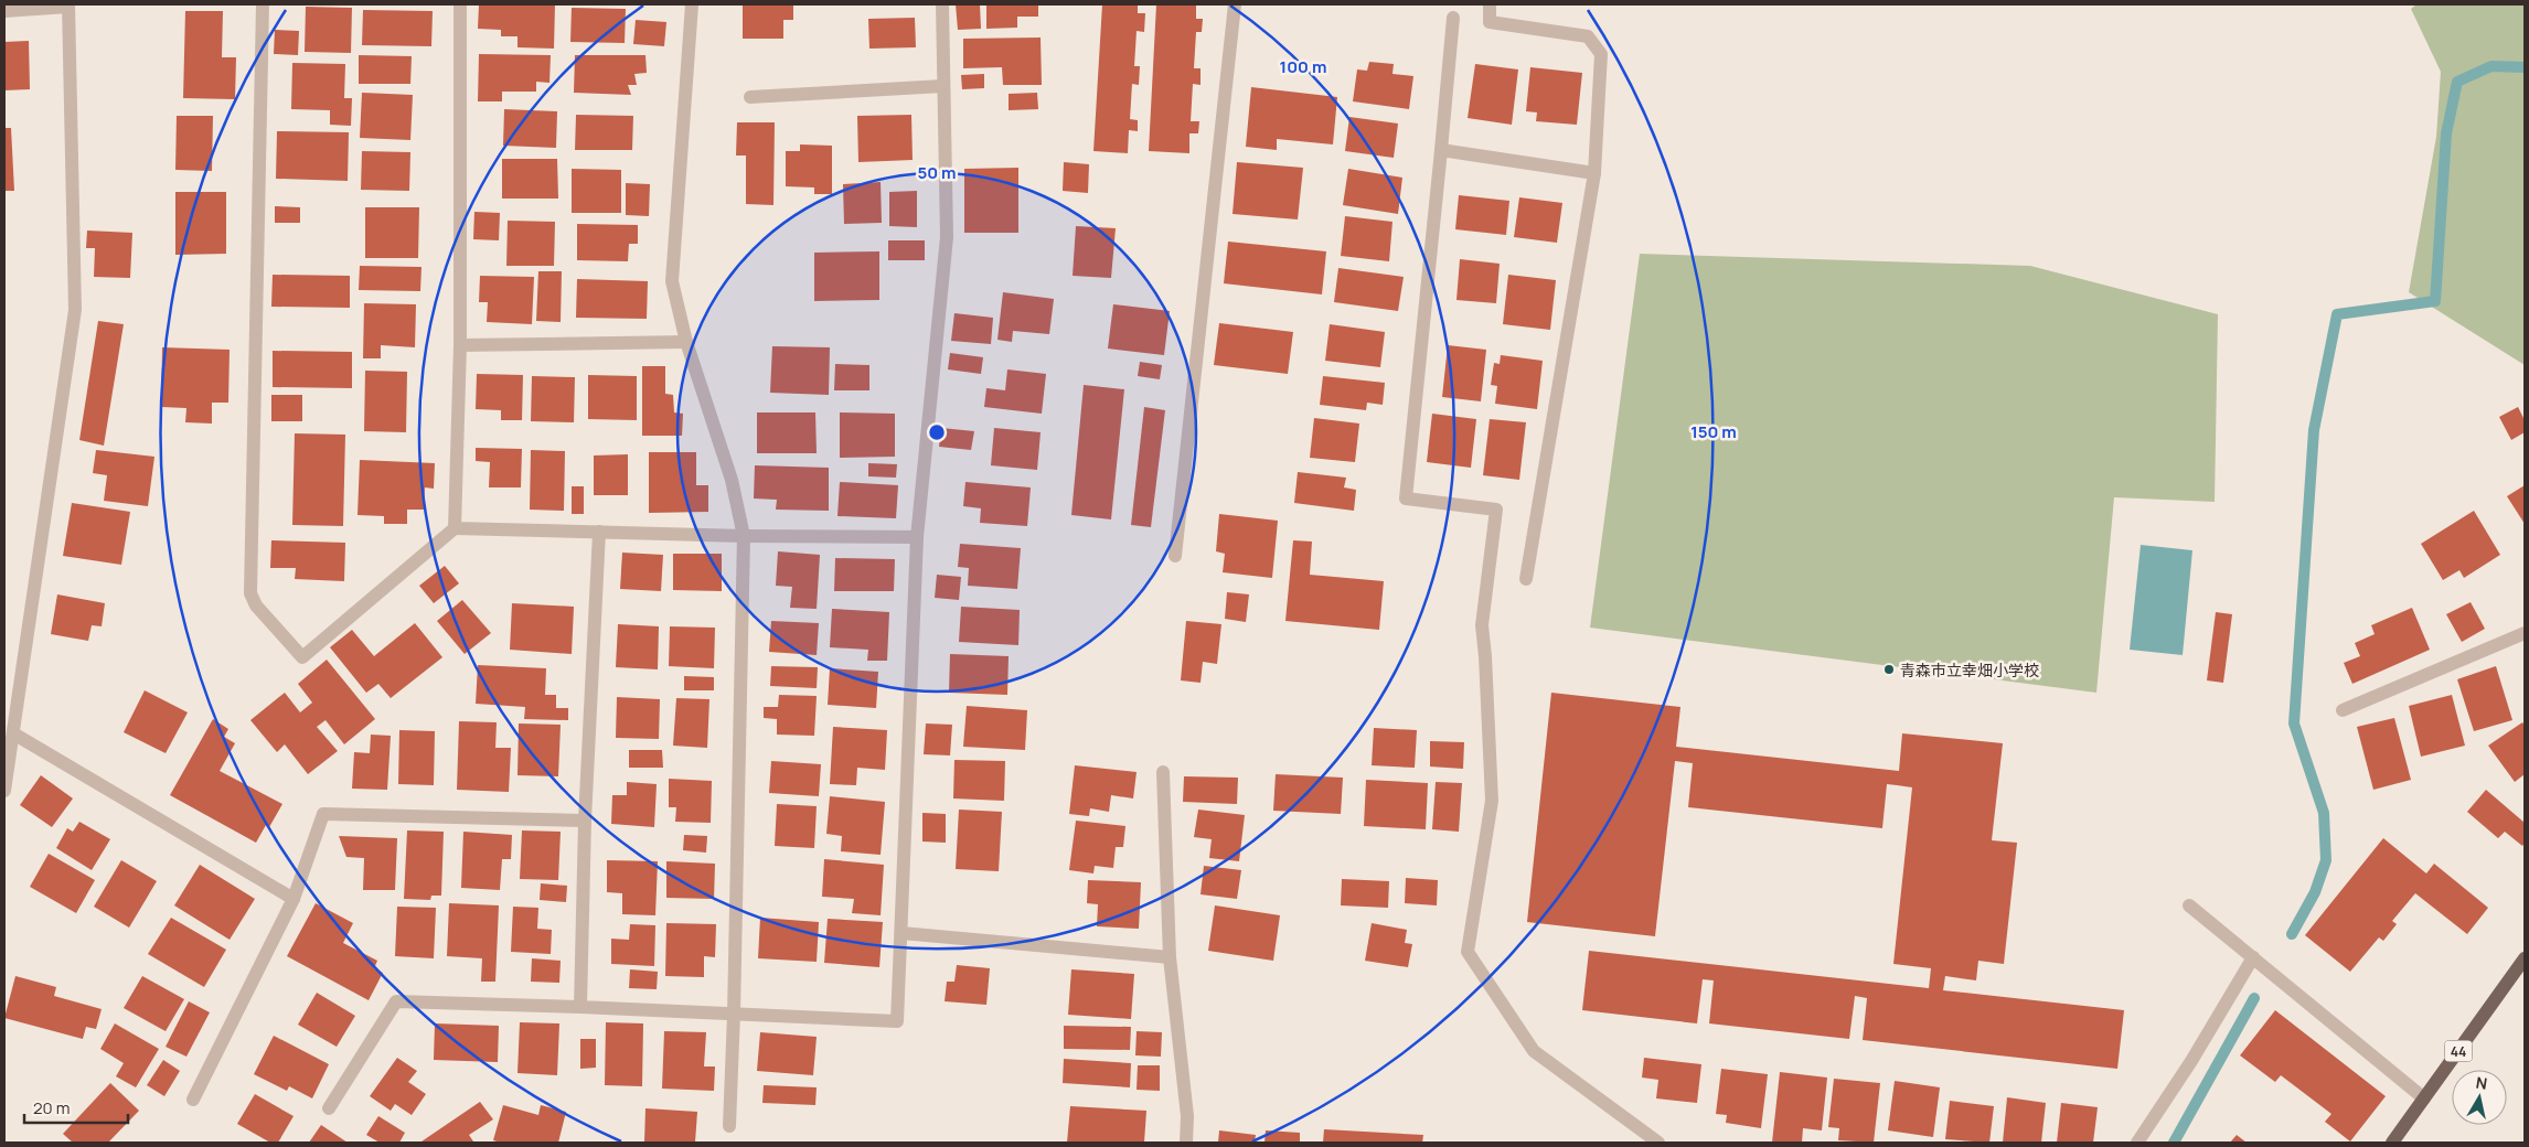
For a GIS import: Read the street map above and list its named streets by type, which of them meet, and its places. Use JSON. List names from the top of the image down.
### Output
{
  "streets": {
    "main road": ["44"]
  },
  "places": ["青森市立幸畑小学校"],
  "scale_bar": "20 m",
  "north": "top",
  "rings": ["100 m", "50 m", "150 m"]
}
